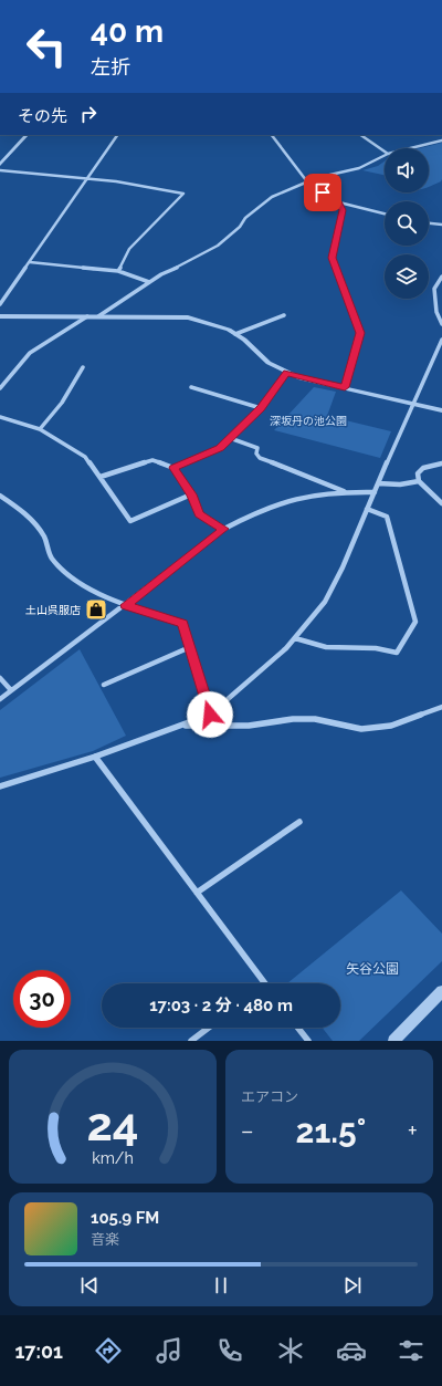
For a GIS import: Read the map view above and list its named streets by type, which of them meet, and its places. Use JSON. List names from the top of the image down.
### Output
{
  "parks": ["深坂丹の池公園", "矢谷公園"],
  "places": {
    "shop": ["土山呉服店"]
  },
  "page": {
    "turn": ["40 m", "左折"],
    "then": "その先",
    "limit": "30",
    "trip": "17:03 · 2 分 · 480 m",
    "tile": "エアコン",
    "heat": ["−", "21.5°", "+"],
    "song": ["105.9 FM", "音楽"],
    "tabs": "17:01",
    "gauge": ["24", "km/h"]
  }
}
